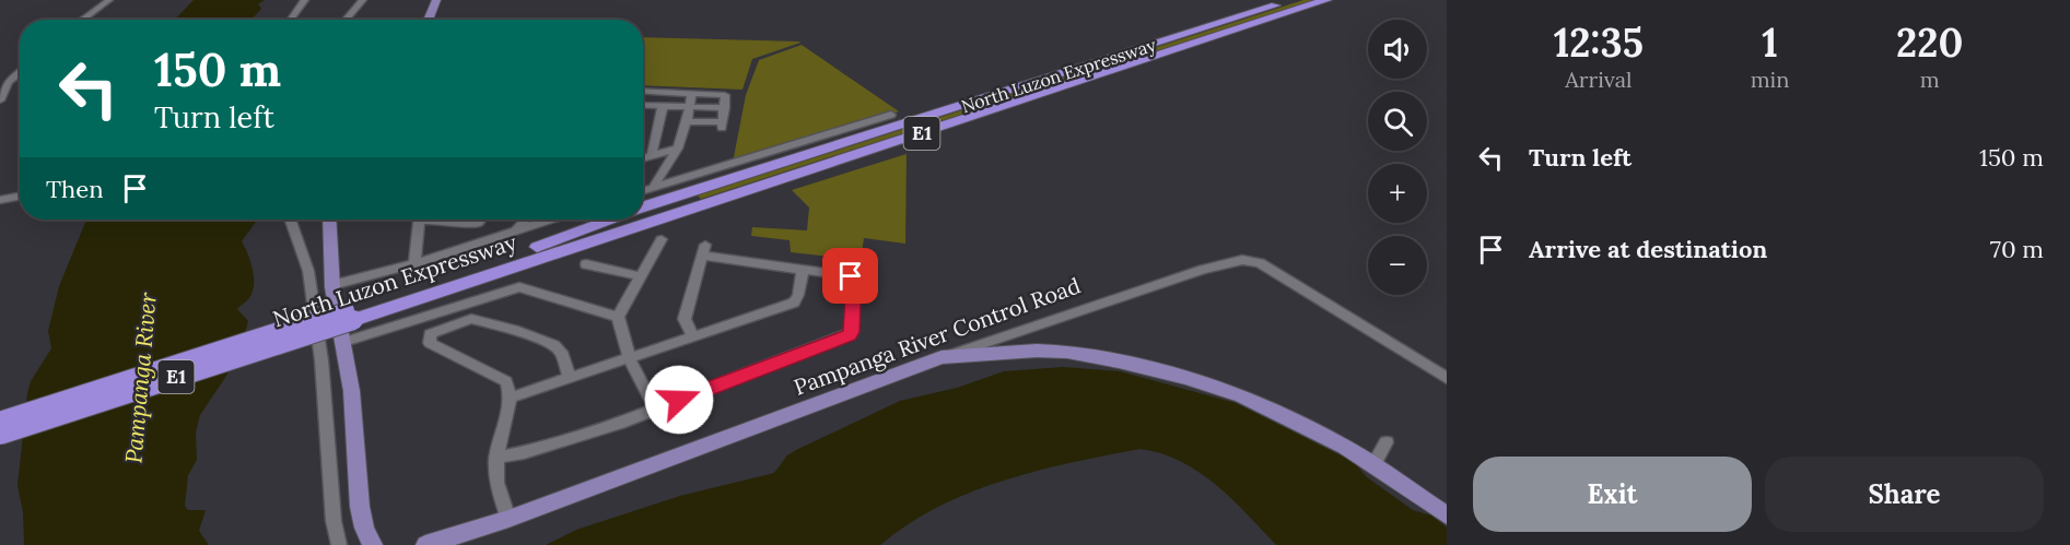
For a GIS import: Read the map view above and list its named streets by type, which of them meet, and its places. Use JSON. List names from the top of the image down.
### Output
{
  "streets": {
    "highway": ["North Luzon Expressway", "E1"],
    "main road": ["Pampanga River Control Road"]
  },
  "water": ["Pampanga River"],
  "page": {
    "eta": [
      "12:35",
      "Arrival",
      "1",
      "min",
      "220",
      "m"
    ],
    "map_buttons": ["+", "−"],
    "turn": ["150 m", "Turn left"],
    "list": [
      {
        "name": "Turn left",
        "value": "150 m"
      },
      {
        "name": "Arrive at destination",
        "value": "70 m"
      }
    ],
    "then": "Then",
    "buttons": ["Exit", "Share"]
  }
}
